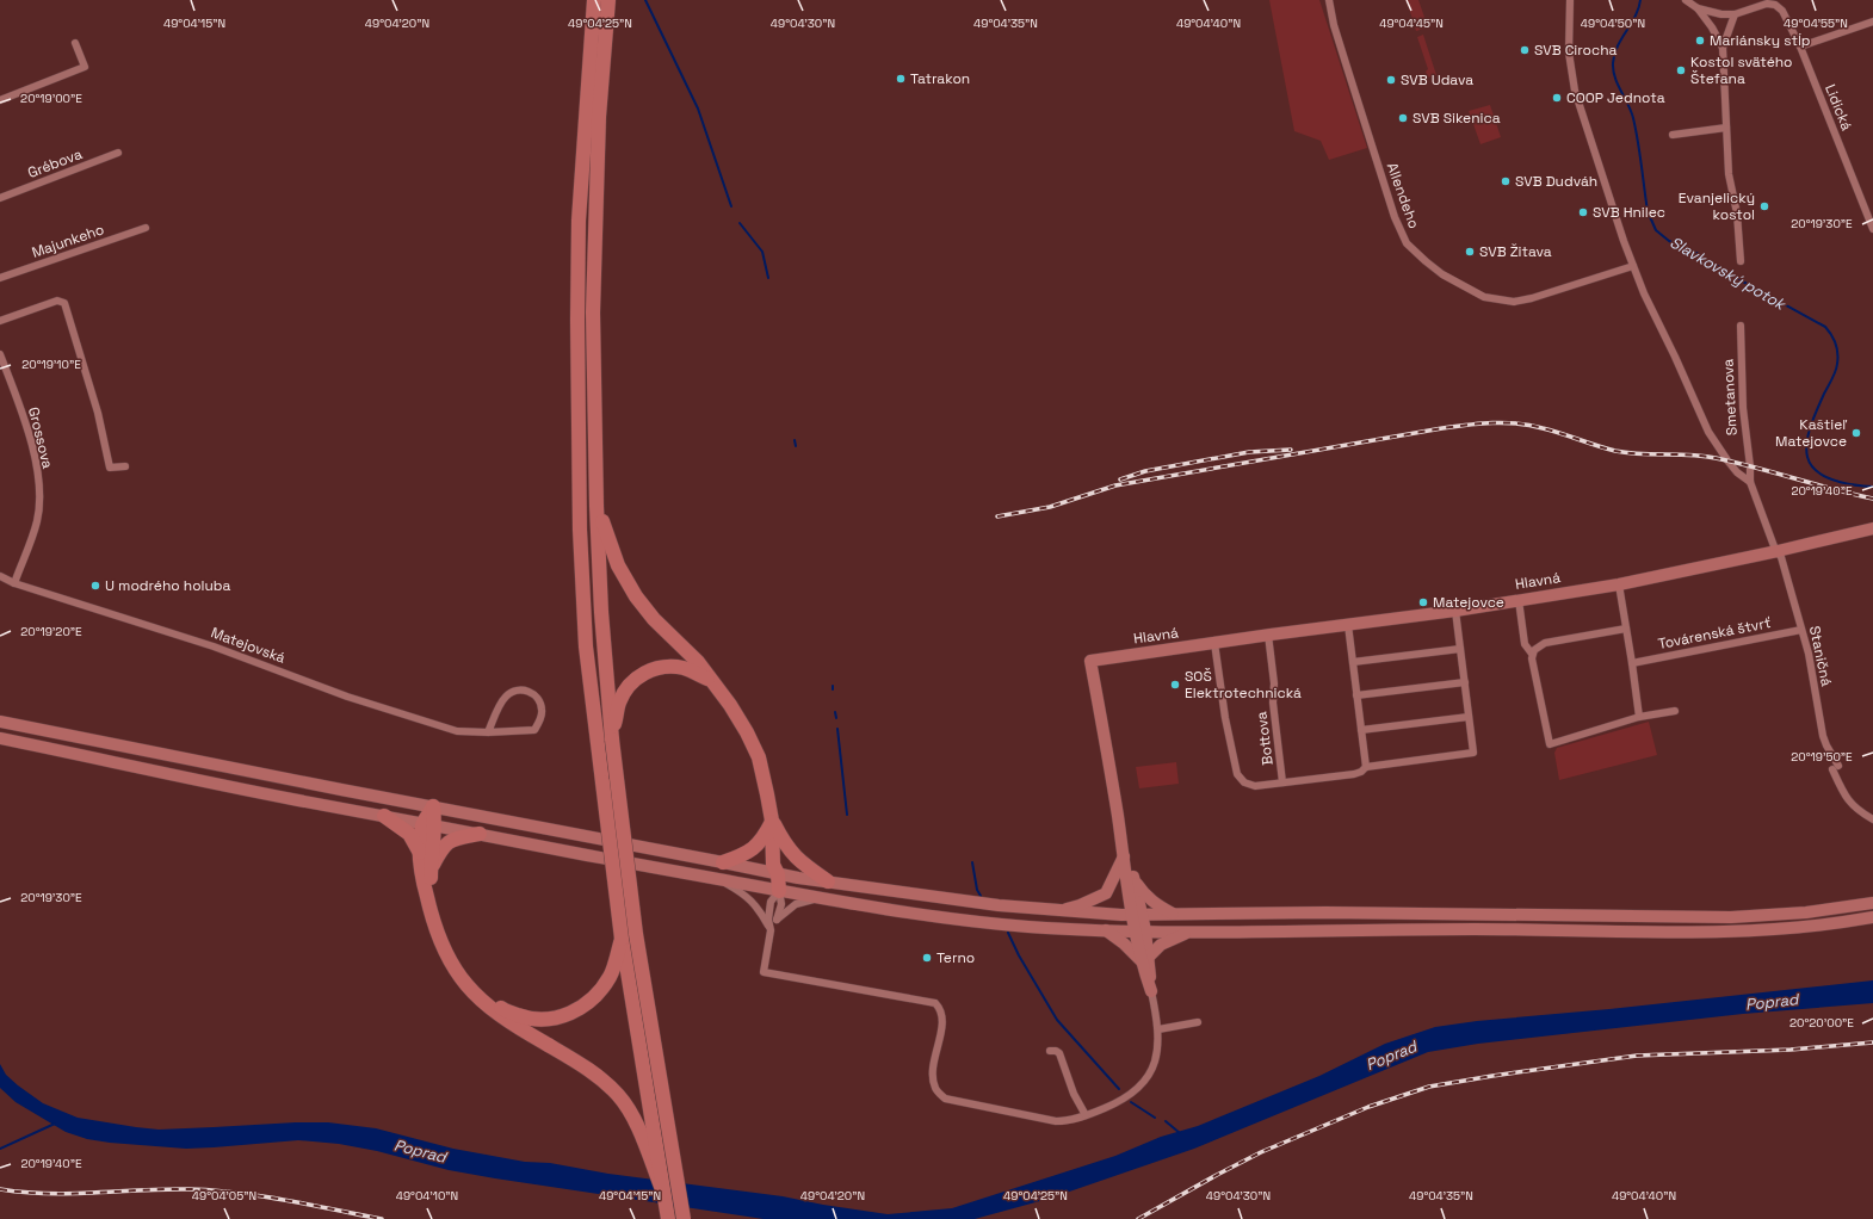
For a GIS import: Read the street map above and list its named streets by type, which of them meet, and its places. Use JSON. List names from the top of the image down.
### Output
{
  "streets": {
    "main road": ["Hlavná"],
    "street": [
      "Lidická",
      "Grébova",
      "Allendeho",
      "Majunkeho",
      "Smetanova",
      "Grossova",
      "Továrenská štvrť",
      "Matejovská",
      "Staničná",
      "Bottova"
    ]
  },
  "crossings": [
    ["Smetanova", "Staničná"],
    ["Grossova", "Matejovská"],
    ["Hlavná", "Staničná"],
    ["Hlavná", "Bottova"],
    ["Továrenská štvrť", "Staničná"]
  ],
  "water": ["Slavkovský potok", "Poprad"],
  "places": [
    "Mariánsky stĺp",
    "SVB Cirocha",
    "Kostol svätého Štefana",
    "Tatrakon",
    "SVB Udava",
    "COOP Jednota",
    "SVB Sikenica",
    "SVB Dudváh",
    "Evanjelický kostol",
    "SVB Hnilec",
    "SVB Žitava",
    "Kaštieľ Matejovce",
    "U modrého holuba",
    "Matejovce",
    "SOŠ Elektrotechnická",
    "Terno"
  ],
  "coordinates": [
    "49°04'15\"N",
    "49°04'20\"N",
    "49°04'25\"N",
    "49°04'30\"N",
    "49°04'35\"N",
    "49°04'40\"N",
    "49°04'45\"N",
    "49°04'50\"N",
    "49°04'55\"N",
    "20°19'00\"E",
    "20°19'30\"E",
    "20°19'10\"E",
    "20°19'40\"E",
    "20°19'20\"E",
    "20°19'50\"E",
    "20°20'00\"E",
    "49°04'05\"N",
    "49°04'10\"N"
  ]
}
